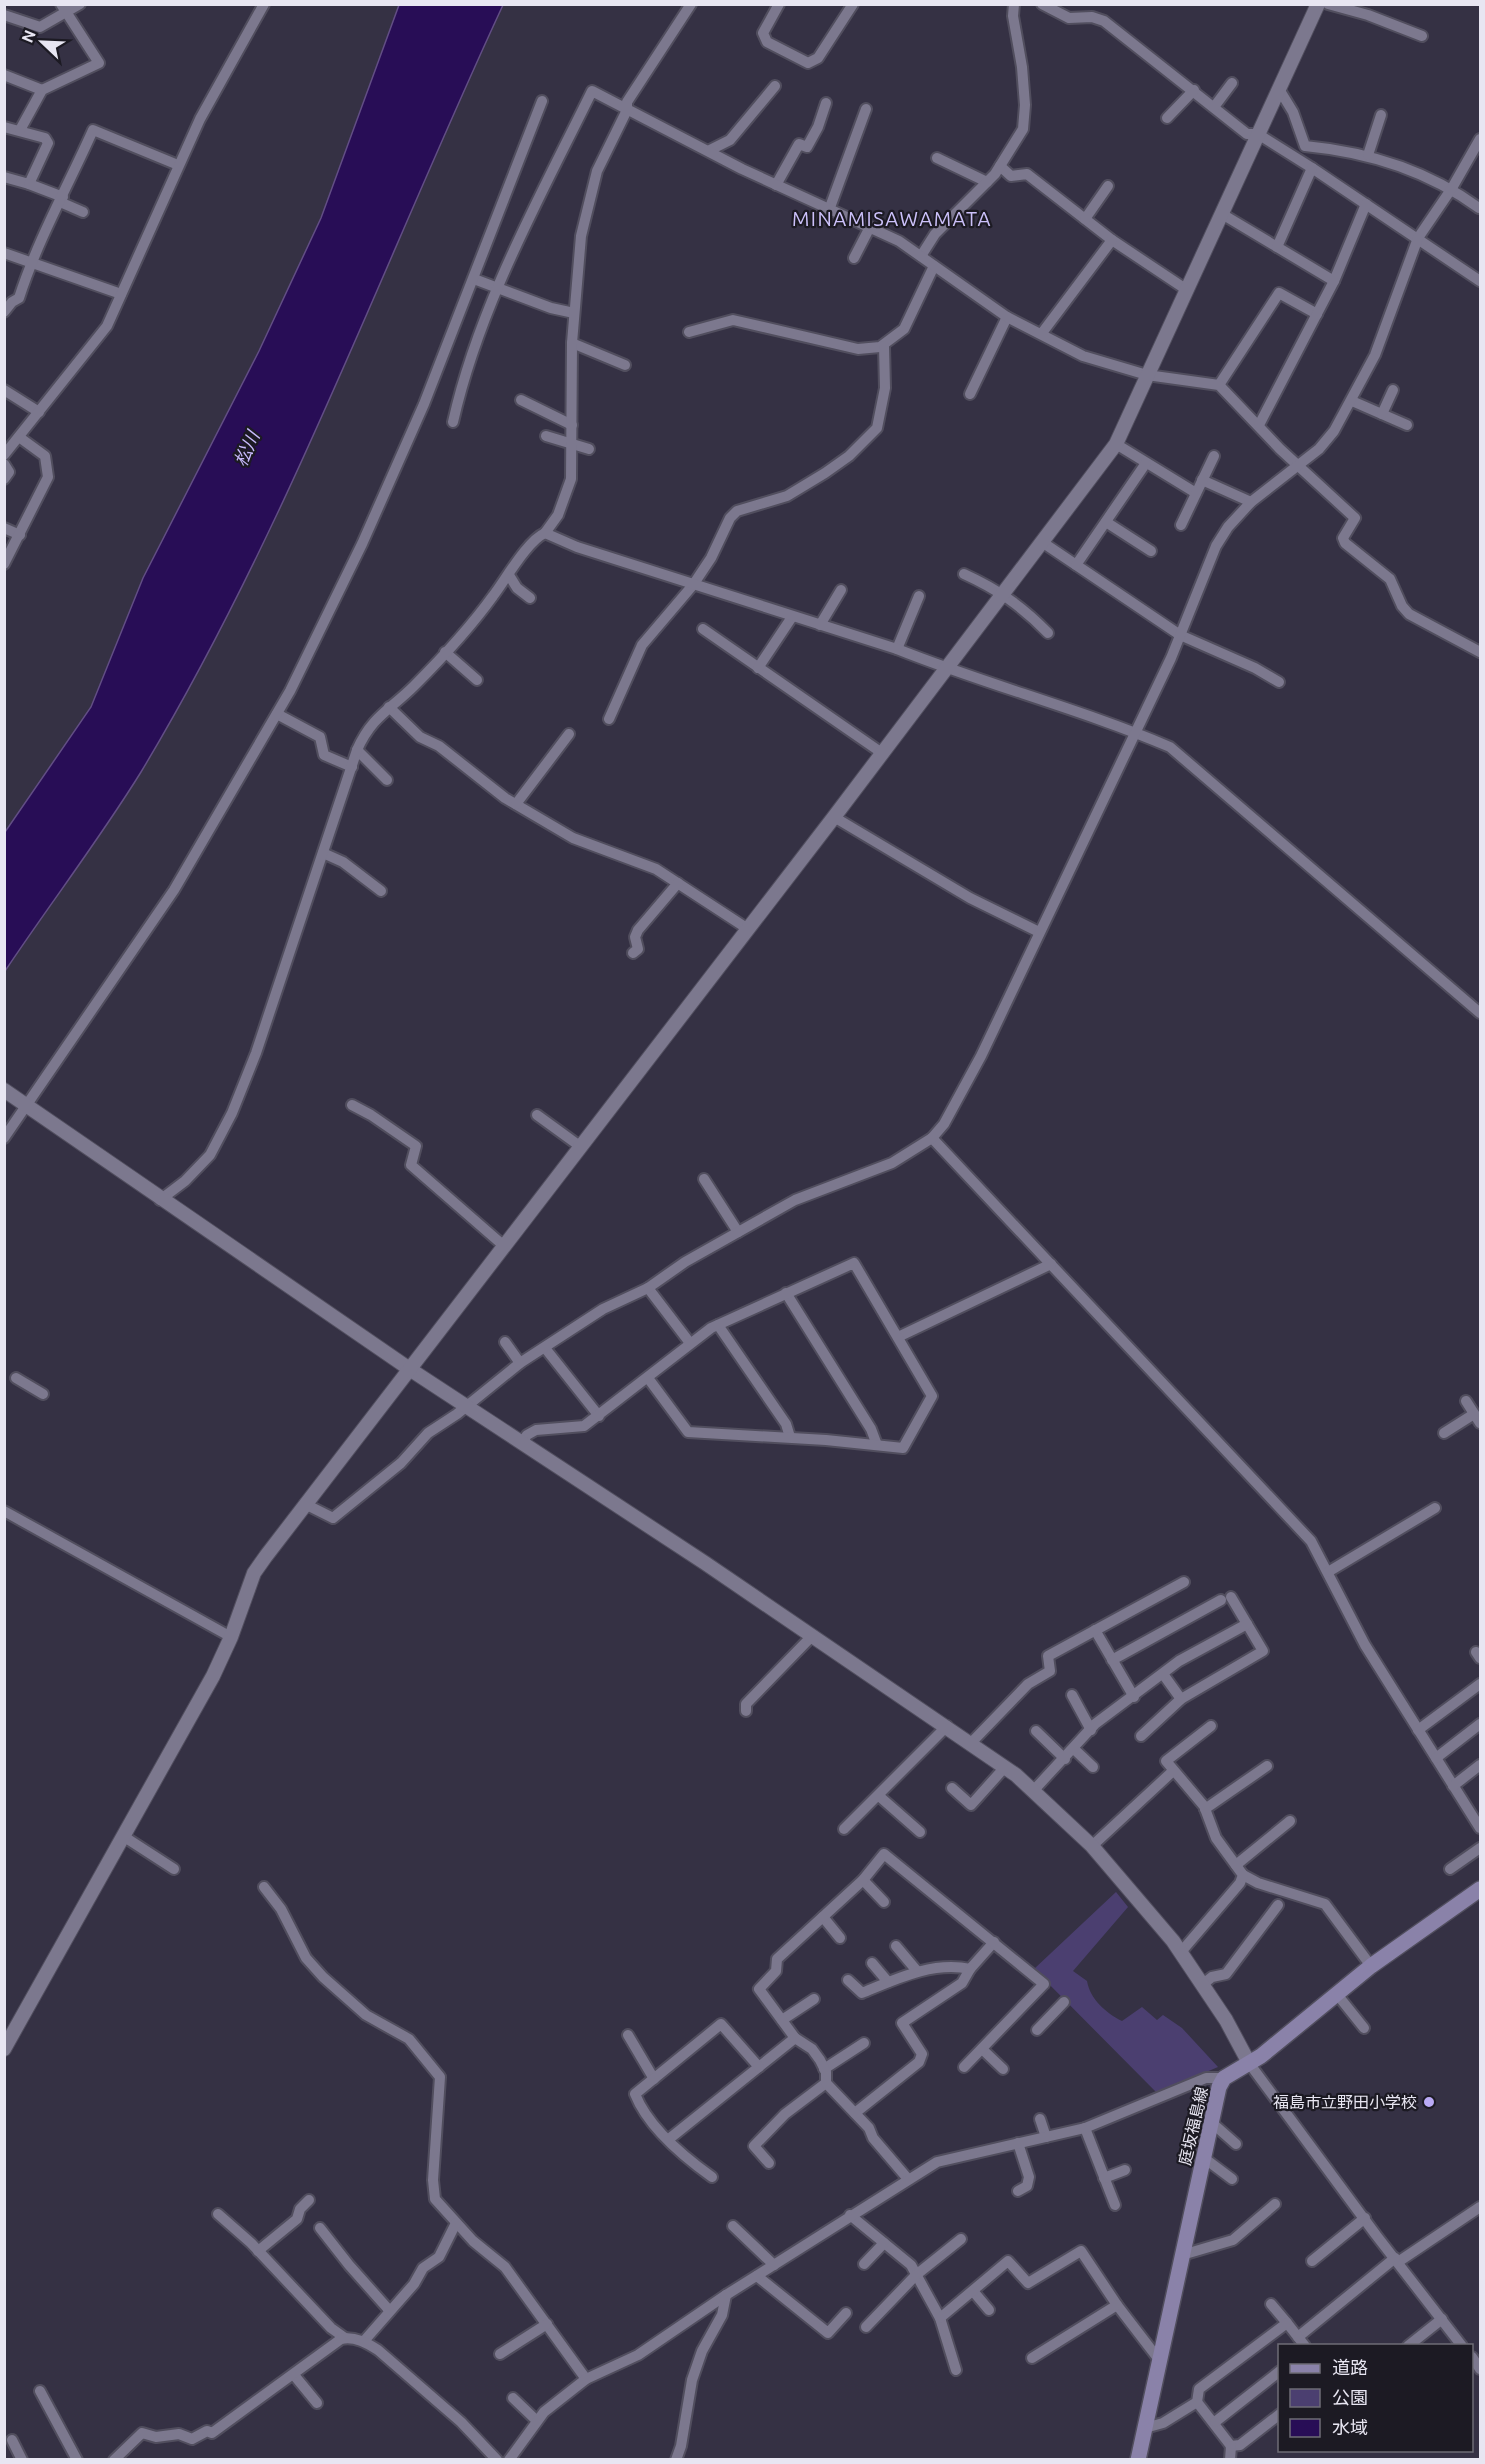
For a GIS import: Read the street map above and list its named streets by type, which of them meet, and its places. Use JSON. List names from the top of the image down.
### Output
{
  "streets": {
    "main road": ["庭坂福島線"]
  },
  "districts": ["MINAMISAWAMATA"],
  "water": ["松川"],
  "places": ["福島市立野田小学校"],
  "legend": ["道路", "公園", "水域"],
  "north": "top left"
}
